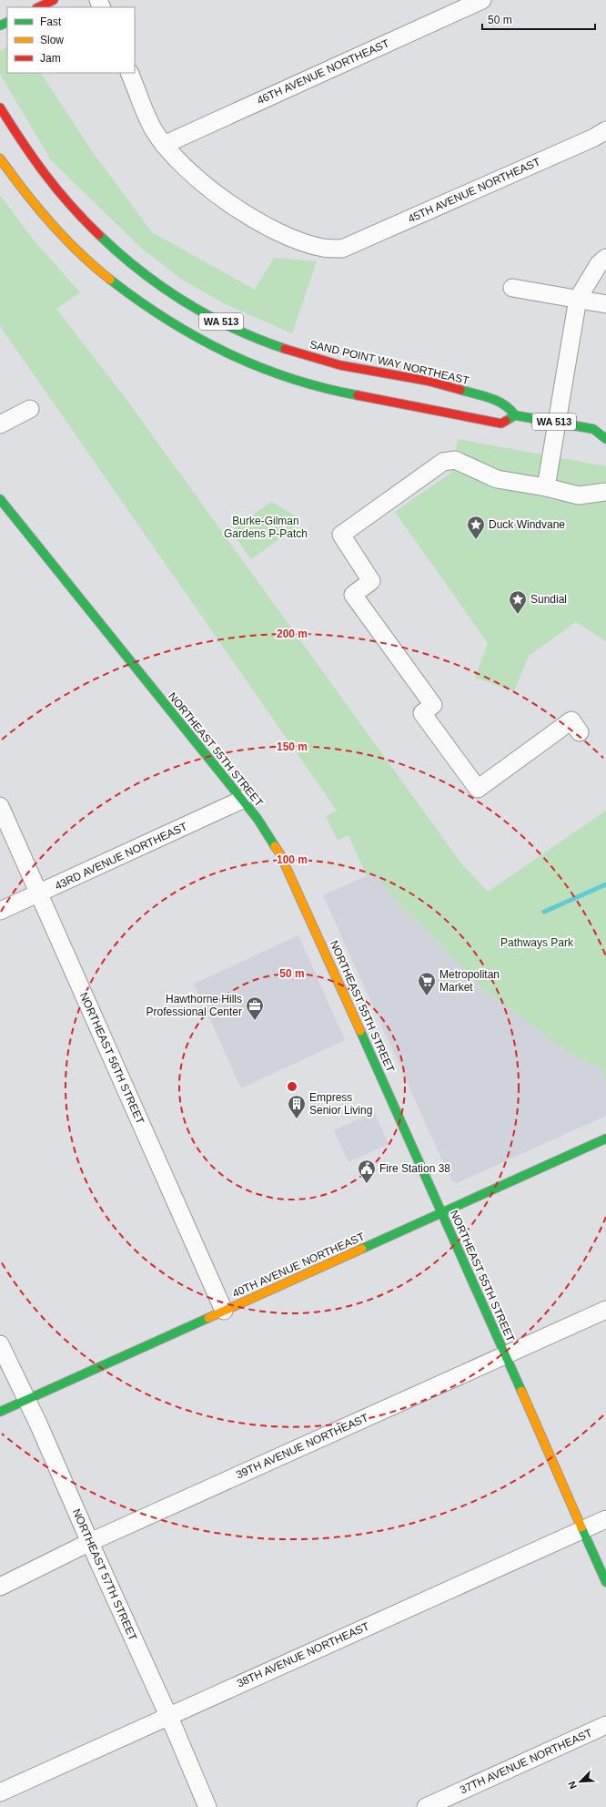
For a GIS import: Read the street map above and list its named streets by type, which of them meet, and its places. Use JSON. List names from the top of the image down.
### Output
{
  "streets": {
    "main road": [
      "WA 513",
      "SAND POINT WAY NORTHEAST",
      "NORTHEAST 55TH STREET",
      "40TH AVENUE NORTHEAST"
    ],
    "street": [
      "46TH AVENUE NORTHEAST",
      "45TH AVENUE NORTHEAST",
      "43RD AVENUE NORTHEAST",
      "NORTHEAST 56TH STREET",
      "39TH AVENUE NORTHEAST",
      "NORTHEAST 57TH STREET",
      "38TH AVENUE NORTHEAST",
      "37TH AVENUE NORTHEAST"
    ]
  },
  "crossings": [
    ["46TH AVENUE NORTHEAST", "45TH AVENUE NORTHEAST"],
    ["WA 513", "SAND POINT WAY NORTHEAST"],
    ["NORTHEAST 55TH STREET", "43RD AVENUE NORTHEAST"],
    ["NORTHEAST 55TH STREET", "40TH AVENUE NORTHEAST"],
    ["NORTHEAST 55TH STREET", "39TH AVENUE NORTHEAST"],
    ["NORTHEAST 55TH STREET", "38TH AVENUE NORTHEAST"],
    ["43RD AVENUE NORTHEAST", "NORTHEAST 56TH STREET"],
    ["NORTHEAST 56TH STREET", "40TH AVENUE NORTHEAST"],
    ["40TH AVENUE NORTHEAST", "NORTHEAST 57TH STREET"],
    ["39TH AVENUE NORTHEAST", "NORTHEAST 57TH STREET"],
    ["NORTHEAST 57TH STREET", "38TH AVENUE NORTHEAST"]
  ],
  "parks": ["Burke-Gilman Gardens P-Patch", "Pathways Park"],
  "places": {
    "place": ["Duck Windvane", "Sundial"],
    "supermarket": ["Metropolitan Market"],
    "office": ["Hawthorne Hills Professional Center"],
    "building": ["Empress Senior Living"],
    "public building": ["Fire Station 38"]
  },
  "legend": ["Fast", "Slow", "Jam"],
  "scale_bar": "50 m",
  "north": "bottom left",
  "rings": [
    "200 m",
    "150 m",
    "100 m",
    "50 m"
  ]
}
